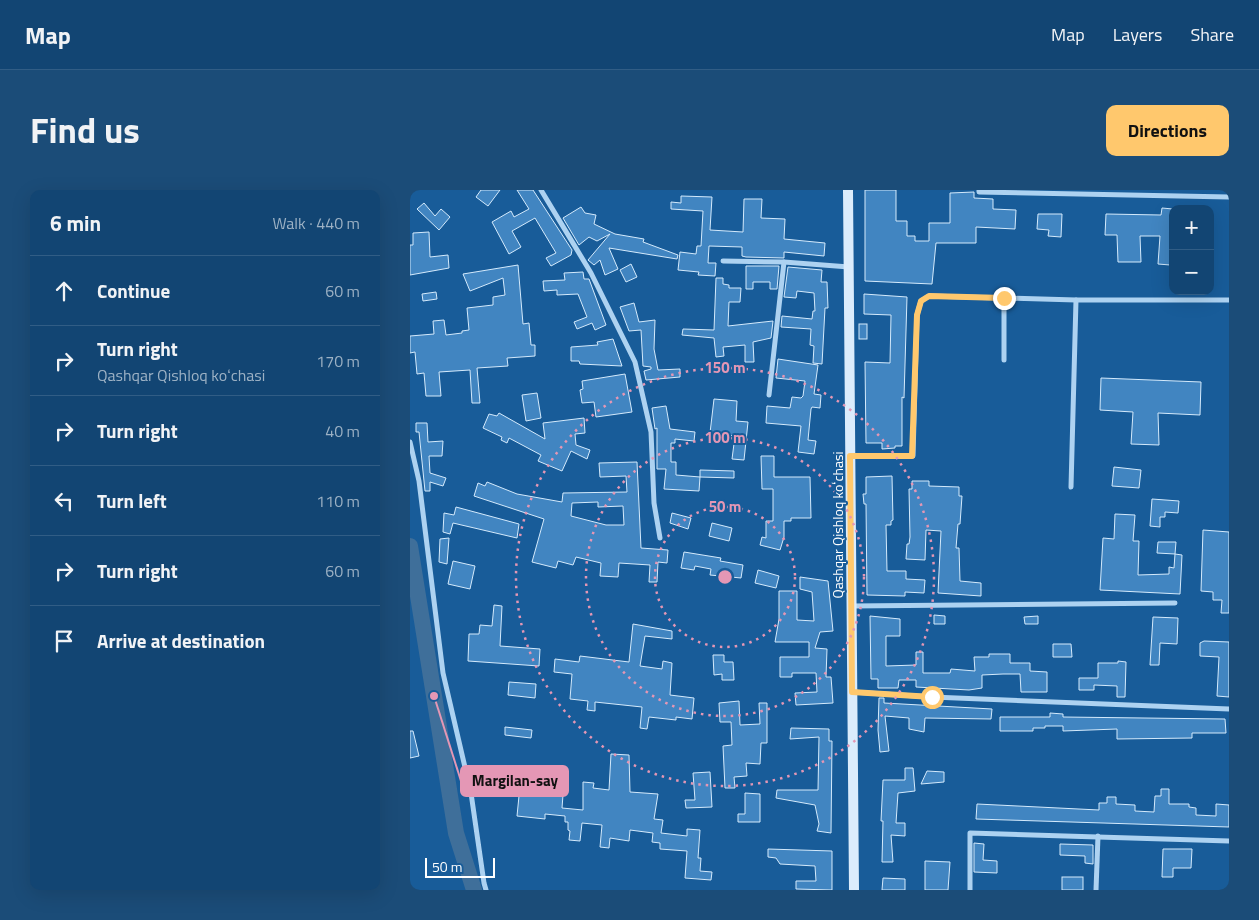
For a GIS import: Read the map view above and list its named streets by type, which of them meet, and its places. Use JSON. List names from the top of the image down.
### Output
{
  "streets": {
    "main road": ["Qashqar Qishloq koʻchasi"]
  },
  "places": ["Margilan-say"],
  "scale_bar": "50 m",
  "page": {
    "header": "Map",
    "nav": ["Map", "Layers", "Share"],
    "title": "Find us",
    "buttons": "Directions",
    "heading": ["6 min", "Walk · 440 m"],
    "map_buttons": ["+", "−"],
    "list": [
      ["Continue", "60 m"],
      ["Turn right", "Qashqar Qishloq koʻchasi", "170 m"],
      ["Turn right", "40 m"],
      ["Turn left", "110 m"],
      ["Turn right", "60 m"],
      "Arrive at destination"
    ],
    "scale": "50 m"
  },
  "rings": ["150 m", "100 m", "50 m"]
}
